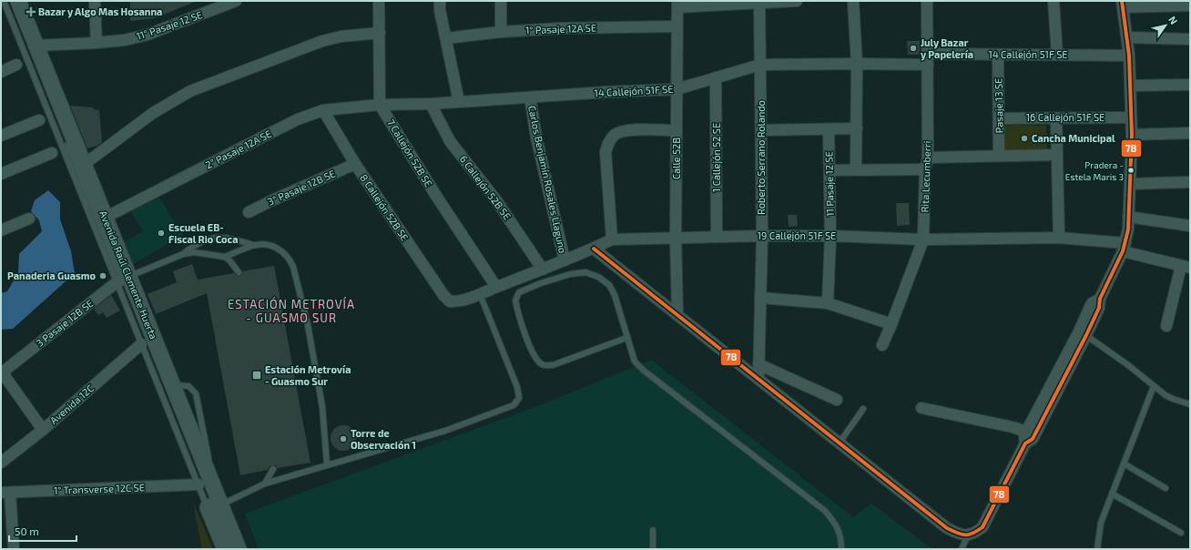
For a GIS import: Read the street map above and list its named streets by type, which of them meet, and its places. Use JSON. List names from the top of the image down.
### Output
{
  "streets": {
    "street": [
      "11° Pasaje 12 SE",
      "1° Pasaje 12A SE",
      "14 Callejón 51F SE",
      "Pasaje 13 SE",
      "16 Callejón 51F SE",
      "2° Pasaje 12A SE",
      "7 Callejón 52B SE",
      "1 Callejón 52 SE",
      "Roberto Serrano Rolando",
      "Calle 52B",
      "Rita Lecumberri",
      "Carlos Benjamín Rosales Llaguno",
      "11 Pasaje 12 SE",
      "3° Pasaje 12B SE",
      "6 Callejón 52B SE",
      "8 Callejón 52B SE",
      "19 Callejón 51F SE",
      "Avenida Raúl Clemente Huerta",
      "3 Pasaje 12B SE",
      "Avenida 12C",
      "1° Transverse 12C SE"
    ]
  },
  "crossings": [
    ["11° Pasaje 12 SE", "Avenida Raúl Clemente Huerta"],
    ["1° Pasaje 12A SE", "Calle 52B"],
    ["14 Callejón 51F SE", "Pasaje 13 SE"],
    ["14 Callejón 51F SE", "2° Pasaje 12A SE"],
    ["14 Callejón 51F SE", "7 Callejón 52B SE"],
    ["14 Callejón 51F SE", "1 Callejón 52 SE"],
    ["14 Callejón 51F SE", "Roberto Serrano Rolando"],
    ["14 Callejón 51F SE", "Calle 52B"],
    ["14 Callejón 51F SE", "Rita Lecumberri"],
    ["14 Callejón 51F SE", "Carlos Benjamín Rosales Llaguno"],
    ["14 Callejón 51F SE", "6 Callejón 52B SE"],
    ["Pasaje 13 SE", "16 Callejón 51F SE"],
    ["2° Pasaje 12A SE", "7 Callejón 52B SE"],
    ["2° Pasaje 12A SE", "8 Callejón 52B SE"],
    ["2° Pasaje 12A SE", "Avenida Raúl Clemente Huerta"],
    ["7 Callejón 52B SE", "19 Callejón 51F SE"],
    ["1 Callejón 52 SE", "19 Callejón 51F SE"],
    ["Roberto Serrano Rolando", "19 Callejón 51F SE"],
    ["Calle 52B", "19 Callejón 51F SE"],
    ["Rita Lecumberri", "19 Callejón 51F SE"],
    ["Carlos Benjamín Rosales Llaguno", "19 Callejón 51F SE"],
    ["11 Pasaje 12 SE", "19 Callejón 51F SE"],
    ["3° Pasaje 12B SE", "8 Callejón 52B SE"],
    ["6 Callejón 52B SE", "19 Callejón 51F SE"],
    ["8 Callejón 52B SE", "19 Callejón 51F SE"],
    ["Avenida Raúl Clemente Huerta", "3 Pasaje 12B SE"],
    ["Avenida Raúl Clemente Huerta", "Avenida 12C"],
    ["Avenida Raúl Clemente Huerta", "1° Transverse 12C SE"]
  ],
  "districts": ["ESTACIÓN METROVÍA - GUASMO SUR"],
  "places": {
    "health": ["Bazar y Algo Mas Hosanna"],
    "other": [
      "July Bazar y Papelería",
      "Cancha Municipal",
      "Pradera - Estela Maris 3",
      "Escuela EB- Fiscal Rio Coca",
      "Panaderia Guasmo",
      "Torre de Observación 1"
    ],
    "transit": ["Estación Metrovía - Guasmo Sur"]
  },
  "lines": ["transit line 78"],
  "scale_bar": "50 m",
  "north": "top right"
}
